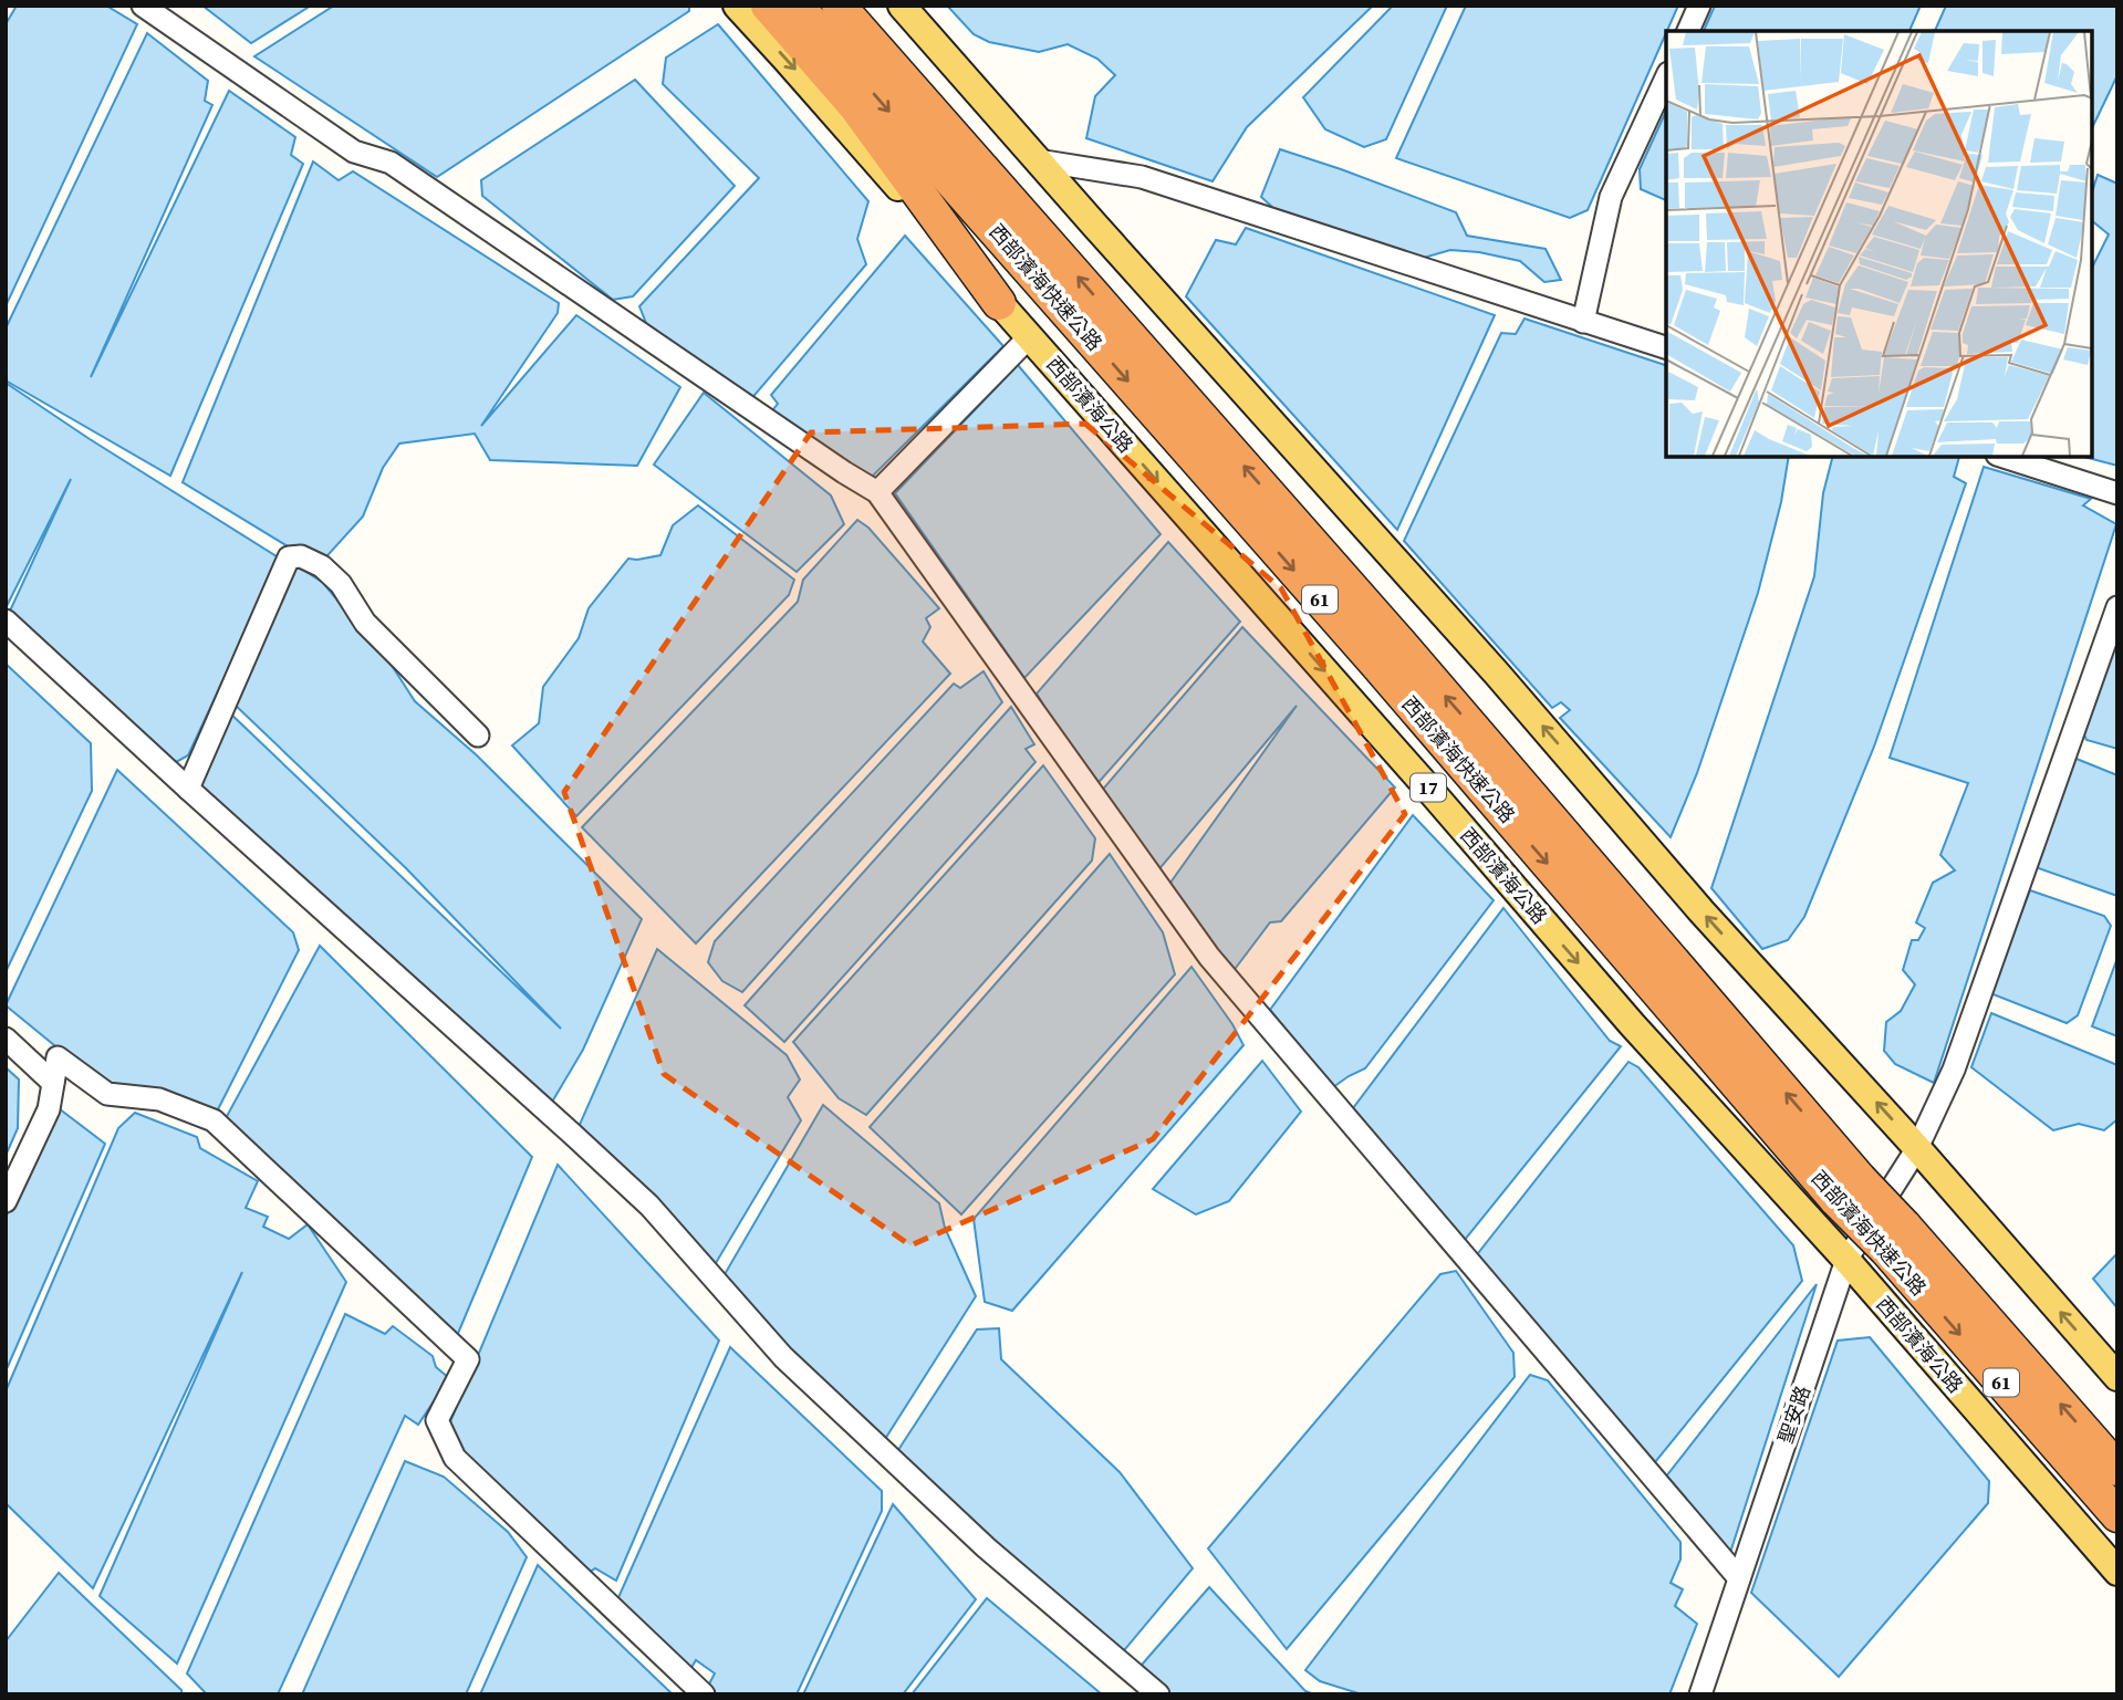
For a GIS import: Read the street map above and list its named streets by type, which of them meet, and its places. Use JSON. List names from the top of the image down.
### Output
{
  "streets": {
    "highway": ["西部濱海快速公路", "61"],
    "main road": ["西部濱海公路", "17"],
    "street": ["聖安路"]
  },
  "crossings": [
    ["西部濱海公路", "聖安路"]
  ]
}
